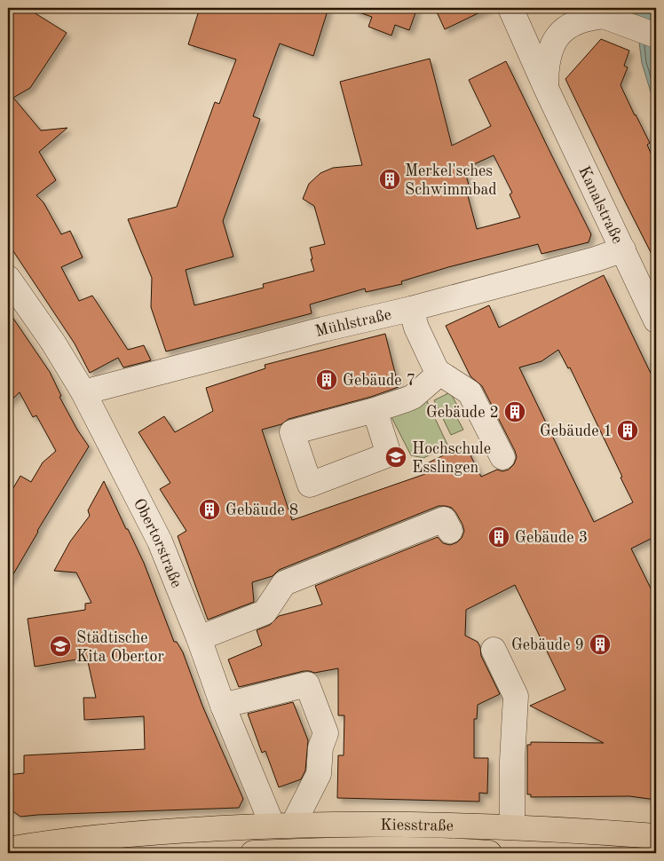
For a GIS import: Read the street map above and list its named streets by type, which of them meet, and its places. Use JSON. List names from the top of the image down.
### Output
{
  "streets": {
    "main road": ["Kiesstraße"],
    "street": ["Kanalstraße", "Mühlstraße", "Obertorstraße"]
  },
  "crossings": [
    ["Kanalstraße", "Mühlstraße"],
    ["Mühlstraße", "Obertorstraße"],
    ["Obertorstraße", "Kiesstraße"]
  ],
  "places": {
    "building": [
      "Merkel'sches Schwimmbad",
      "Gebäude 7",
      "Gebäude 2",
      "Gebäude 1",
      "Gebäude 8",
      "Gebäude 3",
      "Gebäude 9"
    ],
    "school or university": ["Hochschule Esslingen", "Städtische Kita Obertor"]
  }
}
